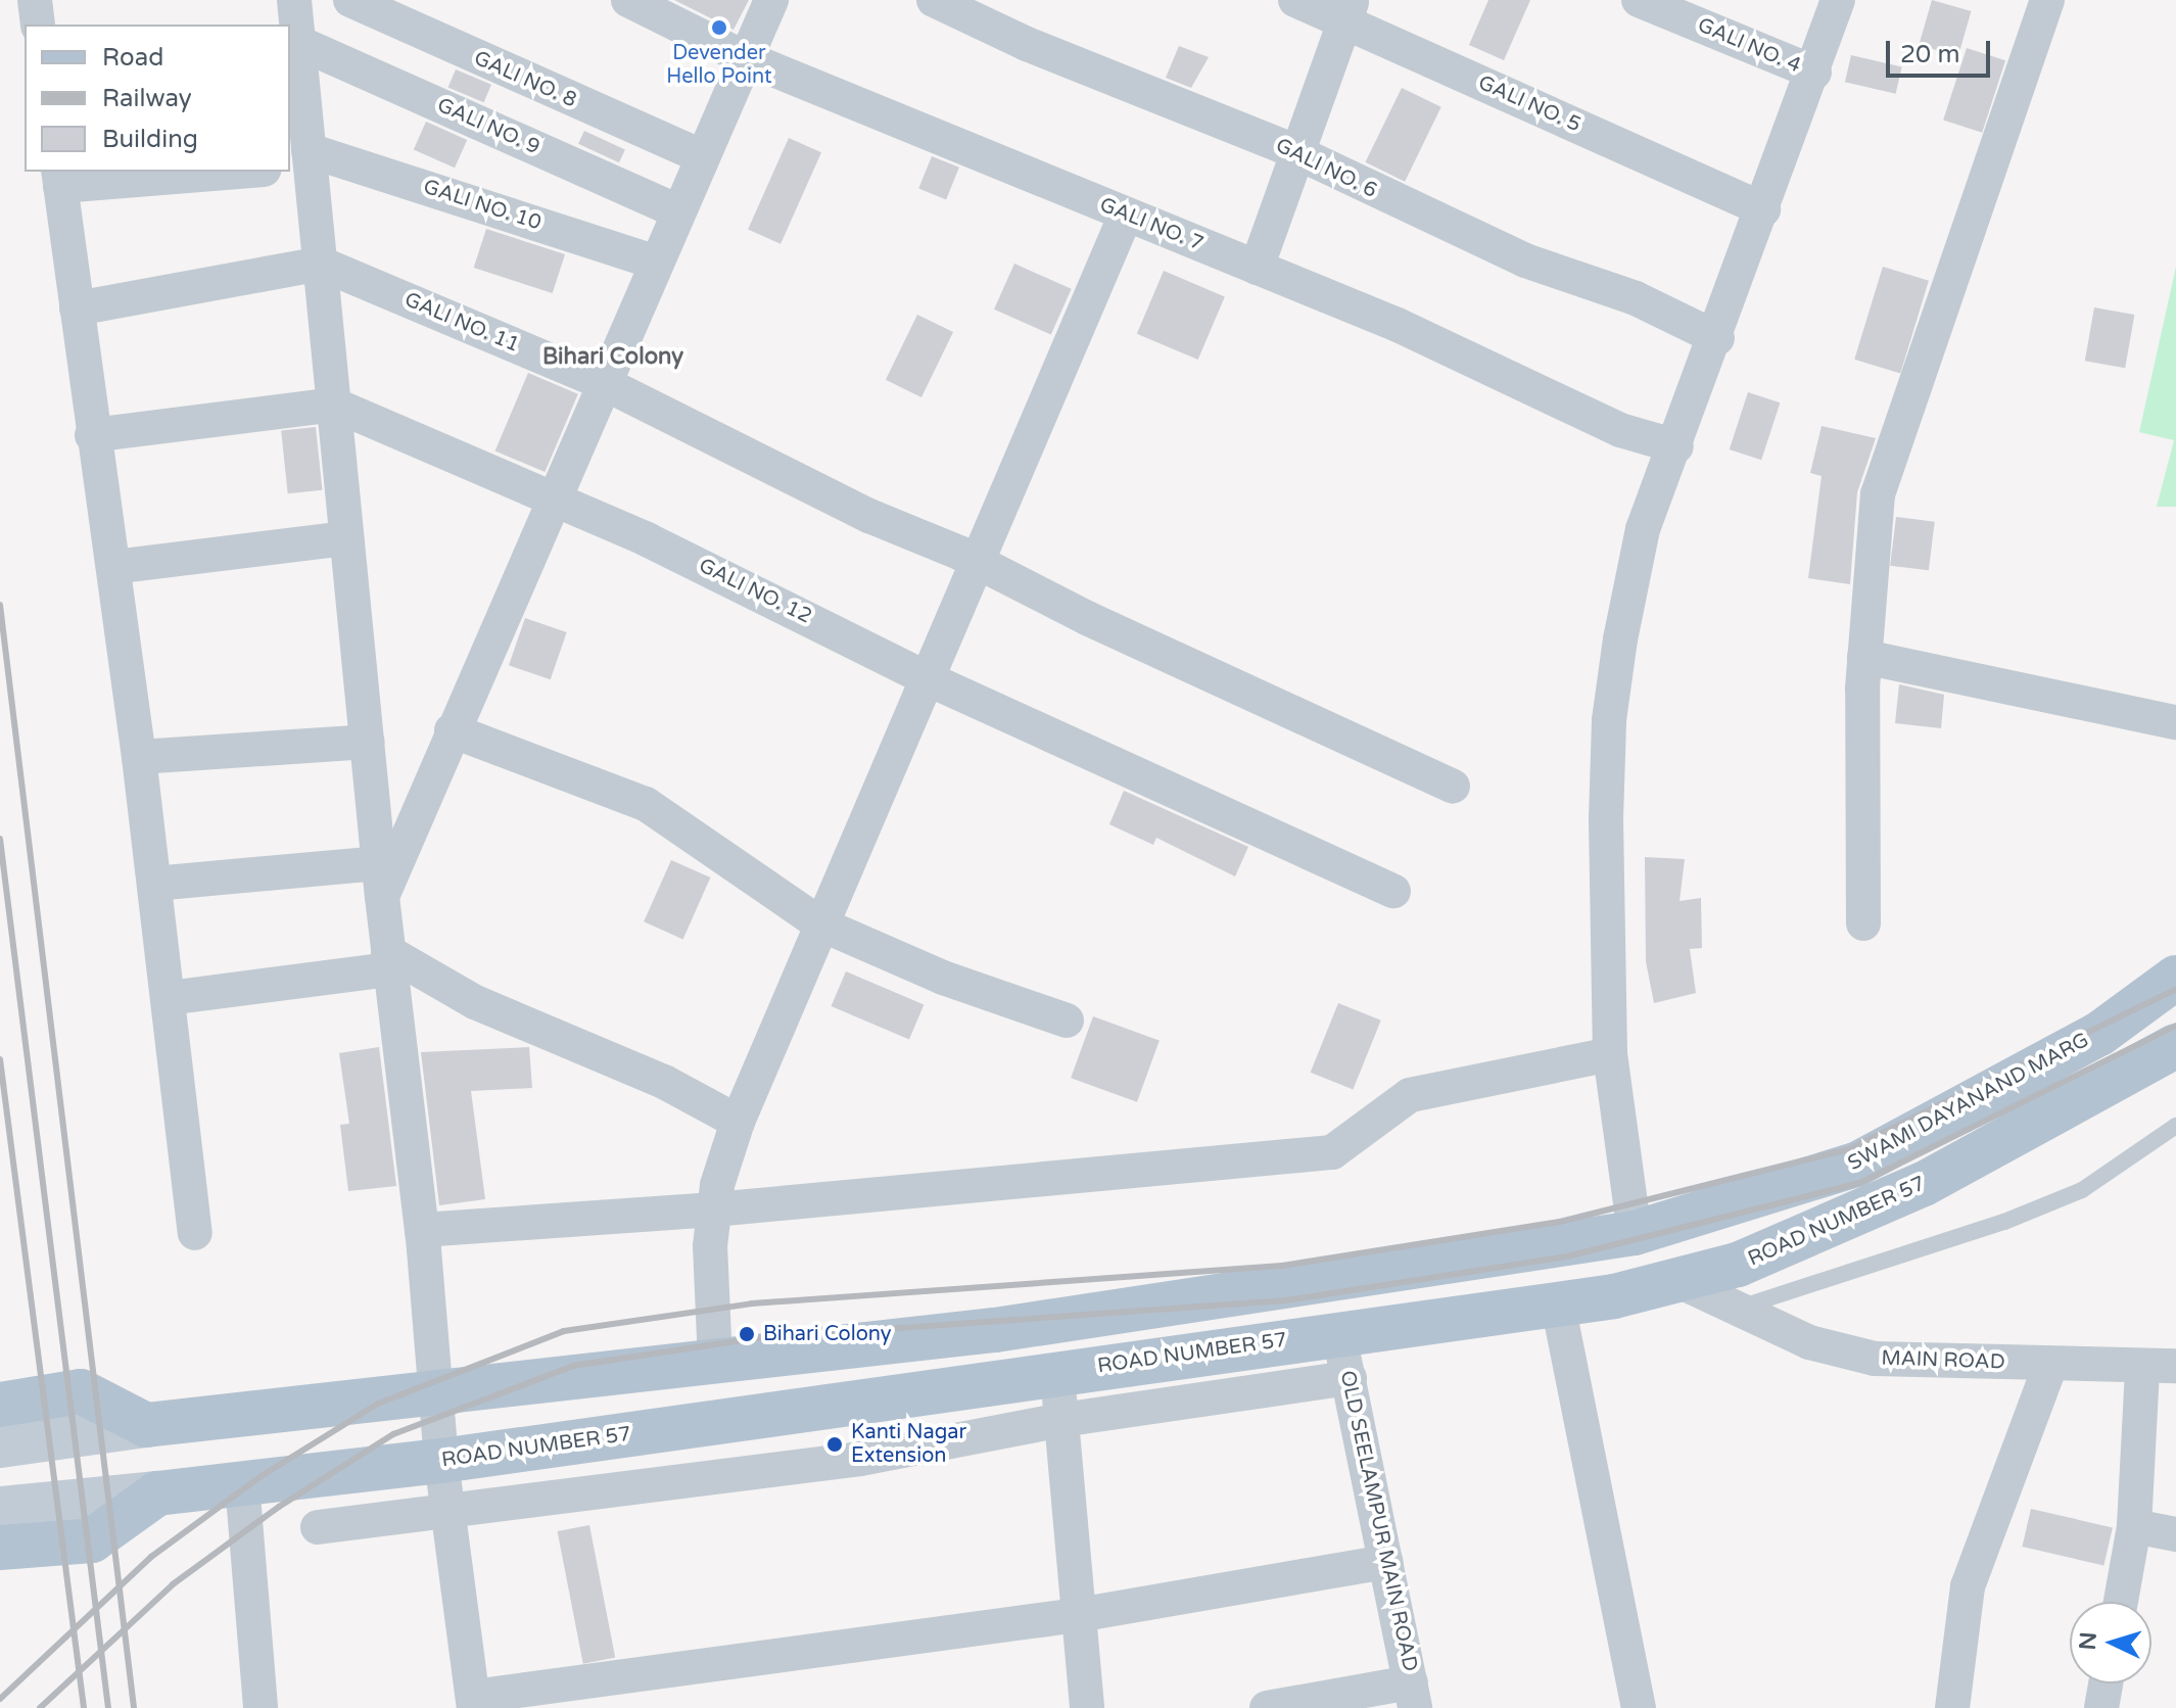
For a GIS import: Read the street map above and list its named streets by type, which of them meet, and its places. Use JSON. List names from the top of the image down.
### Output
{
  "streets": {
    "main road": ["SWAMI DAYANAND MARG", "ROAD NUMBER 57"],
    "street": [
      "GALI NO. 4",
      "GALI NO. 8",
      "GALI NO. 5",
      "GALI NO. 9",
      "GALI NO. 6",
      "GALI NO. 10",
      "GALI NO. 7",
      "GALI NO. 11",
      "GALI NO. 12",
      "MAIN ROAD",
      "OLD SEELAMPUR MAIN ROAD"
    ]
  },
  "crossings": [
    ["ROAD NUMBER 57", "MAIN ROAD"],
    ["ROAD NUMBER 57", "OLD SEELAMPUR MAIN ROAD"]
  ],
  "districts": ["Bihari Colony"],
  "places": ["Devender Hello Point", "Bihari Colony", "Kanti Nagar Extension"],
  "legend": ["Road", "Railway", "Building"],
  "scale_bar": "20 m",
  "north": "left"
}
